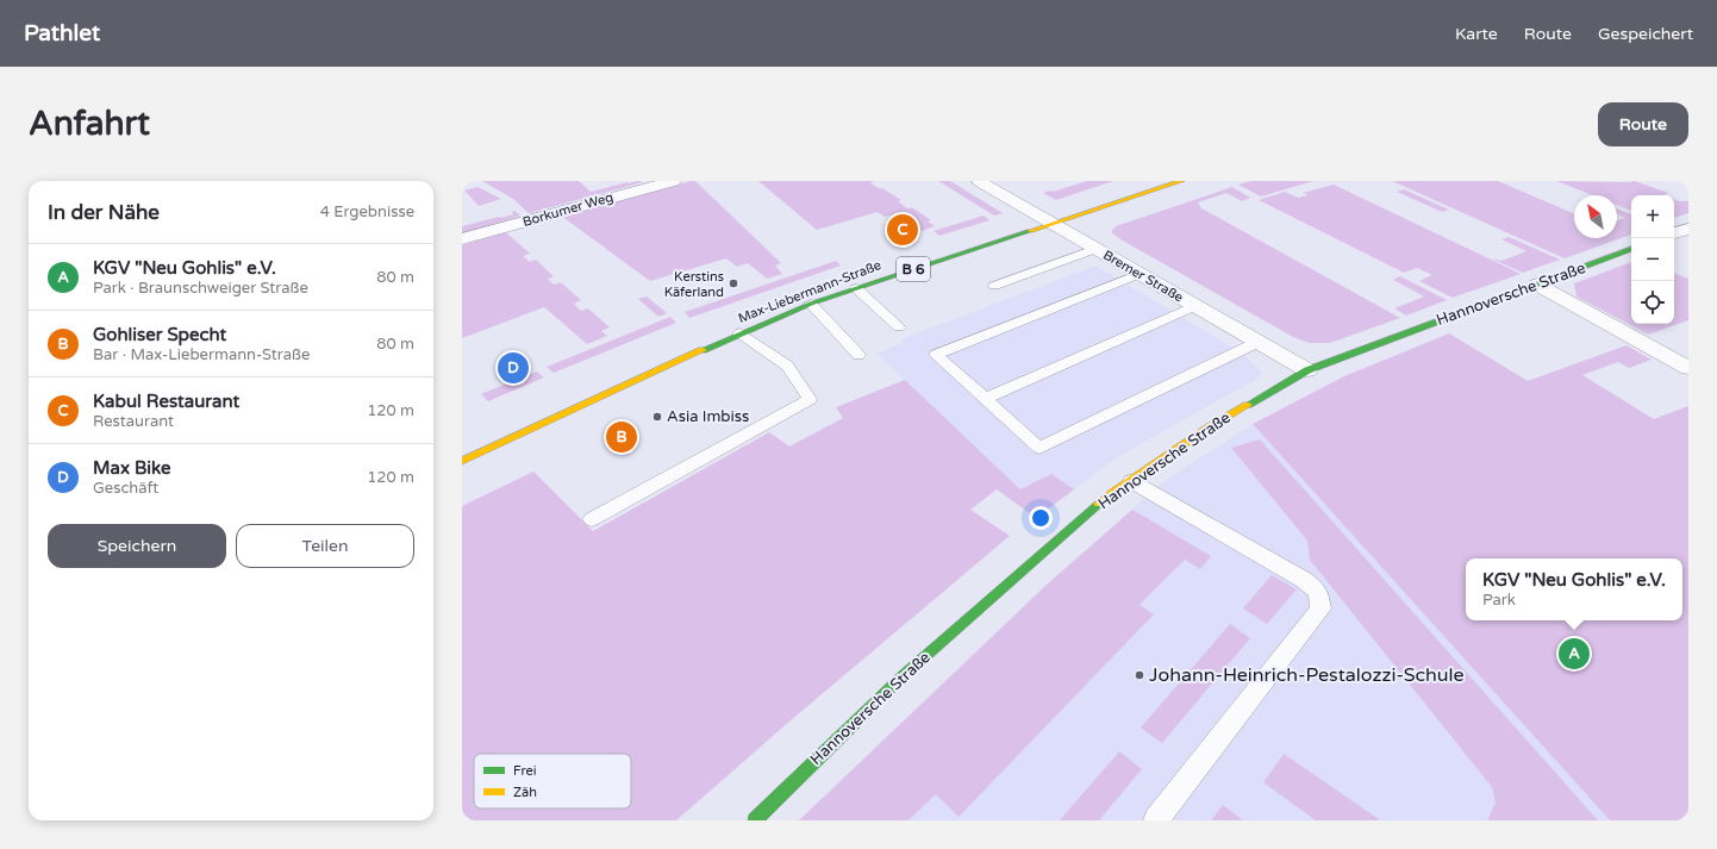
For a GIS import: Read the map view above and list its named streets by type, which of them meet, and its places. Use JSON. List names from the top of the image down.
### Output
{
  "streets": {
    "street": [
      "Borkumer Weg",
      "B 6",
      "Bremer Straße",
      "Max-Liebermann-Straße",
      "Hannoversche Straße"
    ]
  },
  "crossings": [
    ["Bremer Straße", "Max-Liebermann-Straße"],
    ["Bremer Straße", "Hannoversche Straße"]
  ],
  "places": ["Kerstins Käferland", "Asia Imbiss", "Johann-Heinrich-Pestalozzi-Schule"],
  "legend": ["Frei", "Zäh"],
  "north": "top left",
  "page": {
    "header": "Pathlet",
    "nav": ["Karte", "Route", "Gespeichert"],
    "buttons": [
      "Route",
      ["Speichern", "Teilen"]
    ],
    "title": "Anfahrt",
    "heading": ["In der Nähe", "4 Ergebnisse"],
    "map_buttons": ["+", "−"],
    "pins": [
      "C",
      "D",
      "B",
      "A"
    ],
    "list": [
      {
        "mark": "A",
        "name": "KGV \"Neu Gohlis\" e.V.",
        "note": "Park · Braunschweiger Straße",
        "value": "80 m"
      },
      {
        "mark": "B",
        "name": "Gohliser Specht",
        "note": "Bar · Max-Liebermann-Straße",
        "value": "80 m"
      },
      {
        "mark": "C",
        "name": "Kabul Restaurant",
        "note": "Restaurant",
        "value": "120 m"
      },
      {
        "mark": "D",
        "name": "Max Bike",
        "note": "Geschäft",
        "value": "120 m"
      }
    ],
    "popup": ["KGV \"Neu Gohlis\" e.V.", "Park"]
  }
}
